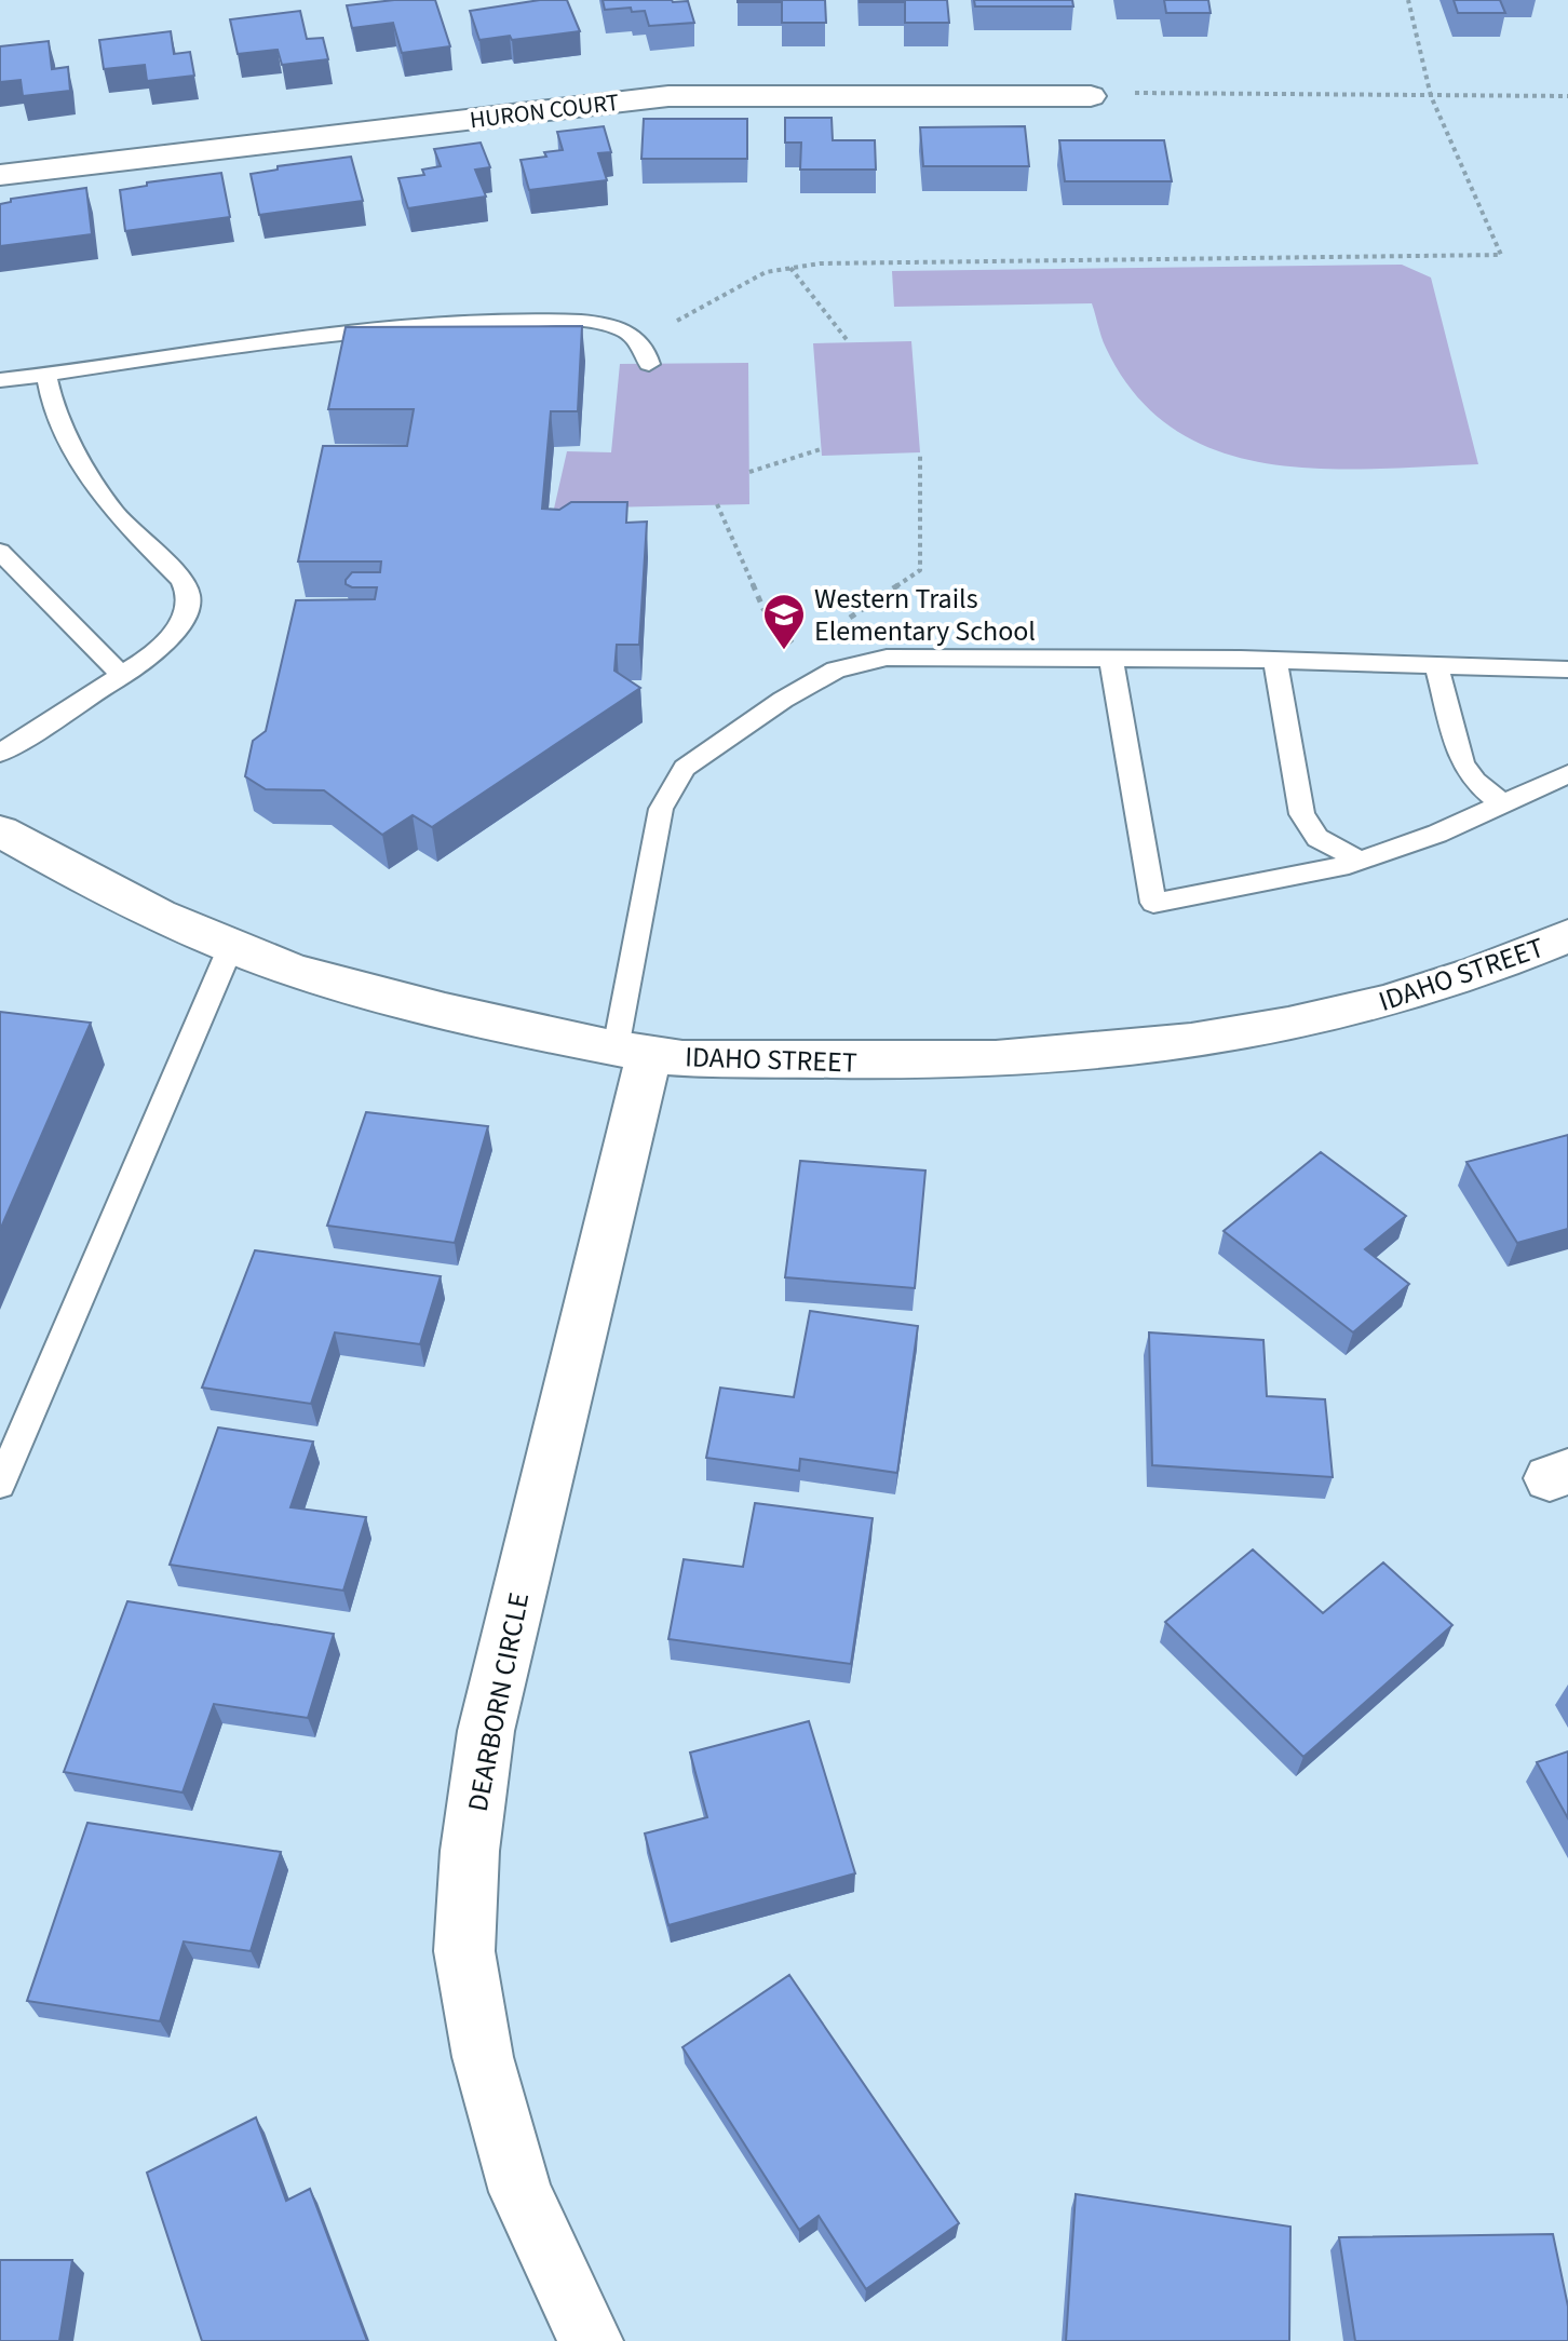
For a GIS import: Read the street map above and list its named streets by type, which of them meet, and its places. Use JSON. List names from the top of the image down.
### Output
{
  "streets": {
    "street": ["HURON COURT", "IDAHO STREET", "DEARBORN CIRCLE"]
  },
  "crossings": [
    ["IDAHO STREET", "DEARBORN CIRCLE"]
  ],
  "places": {
    "school or university": ["Western Trails Elementary School"]
  }
}
